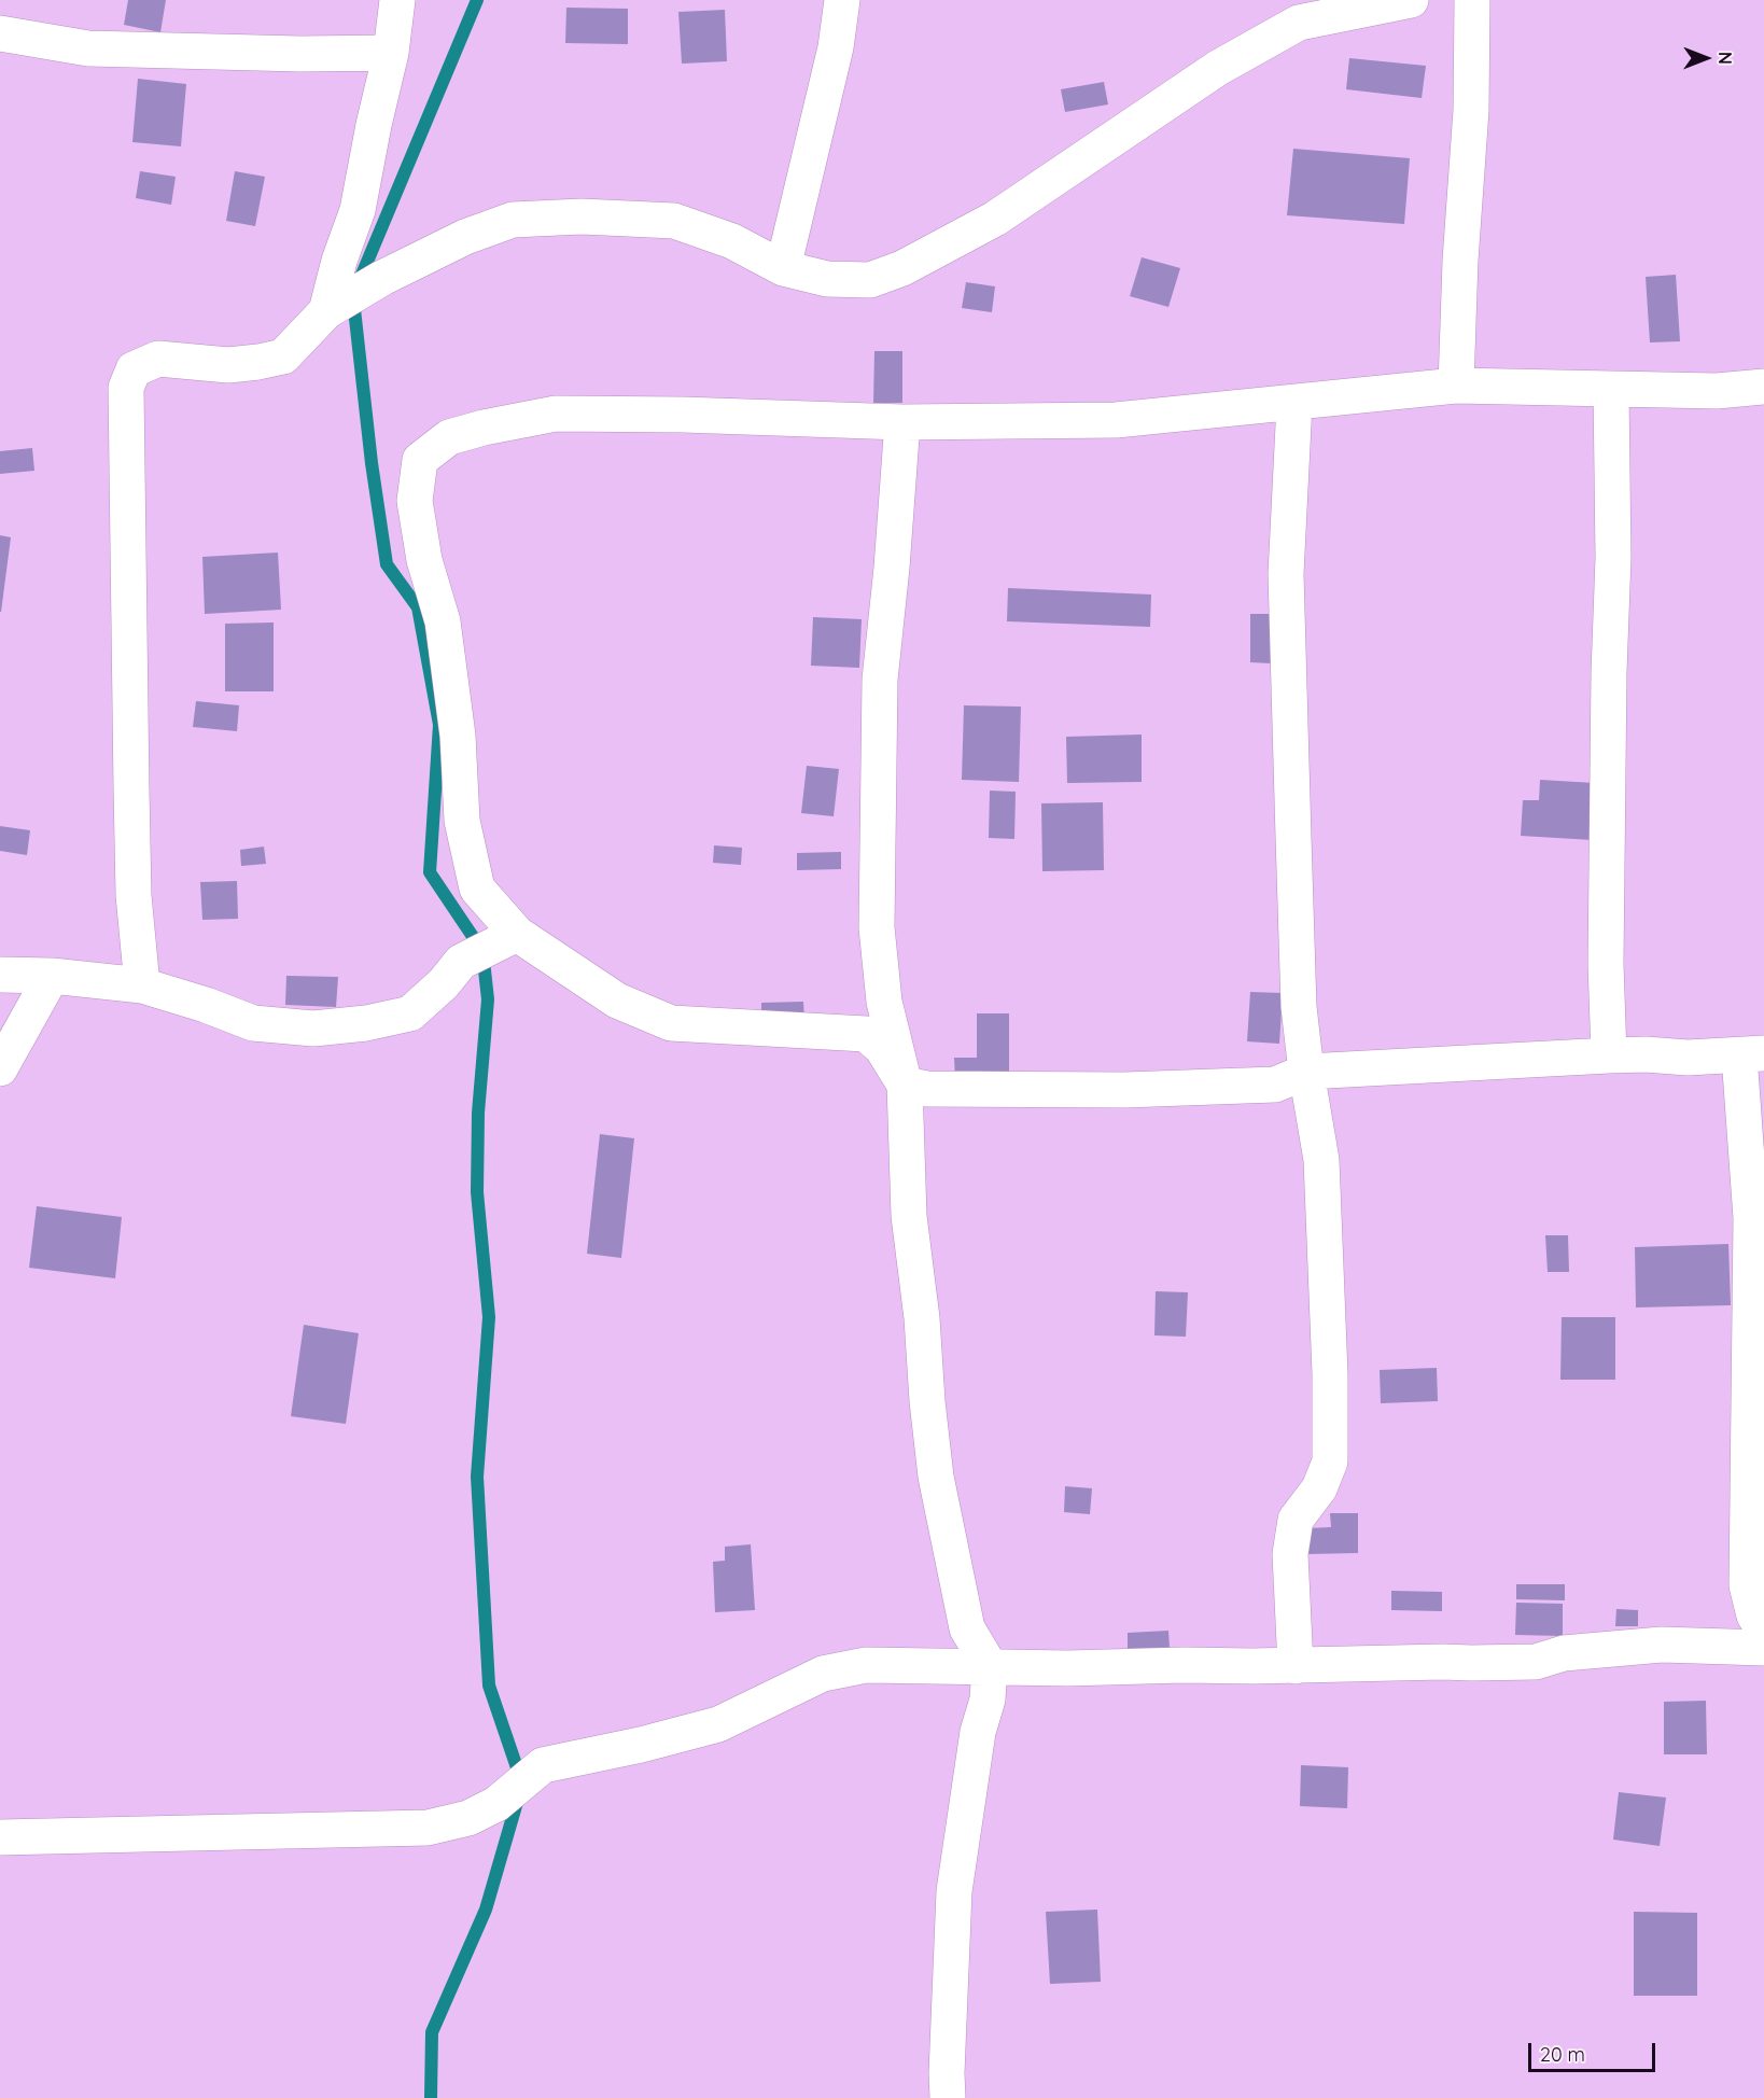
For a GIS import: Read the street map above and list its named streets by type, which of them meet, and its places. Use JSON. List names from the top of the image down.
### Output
{
  "scale_bar": "20 m",
  "north": "right"
}
